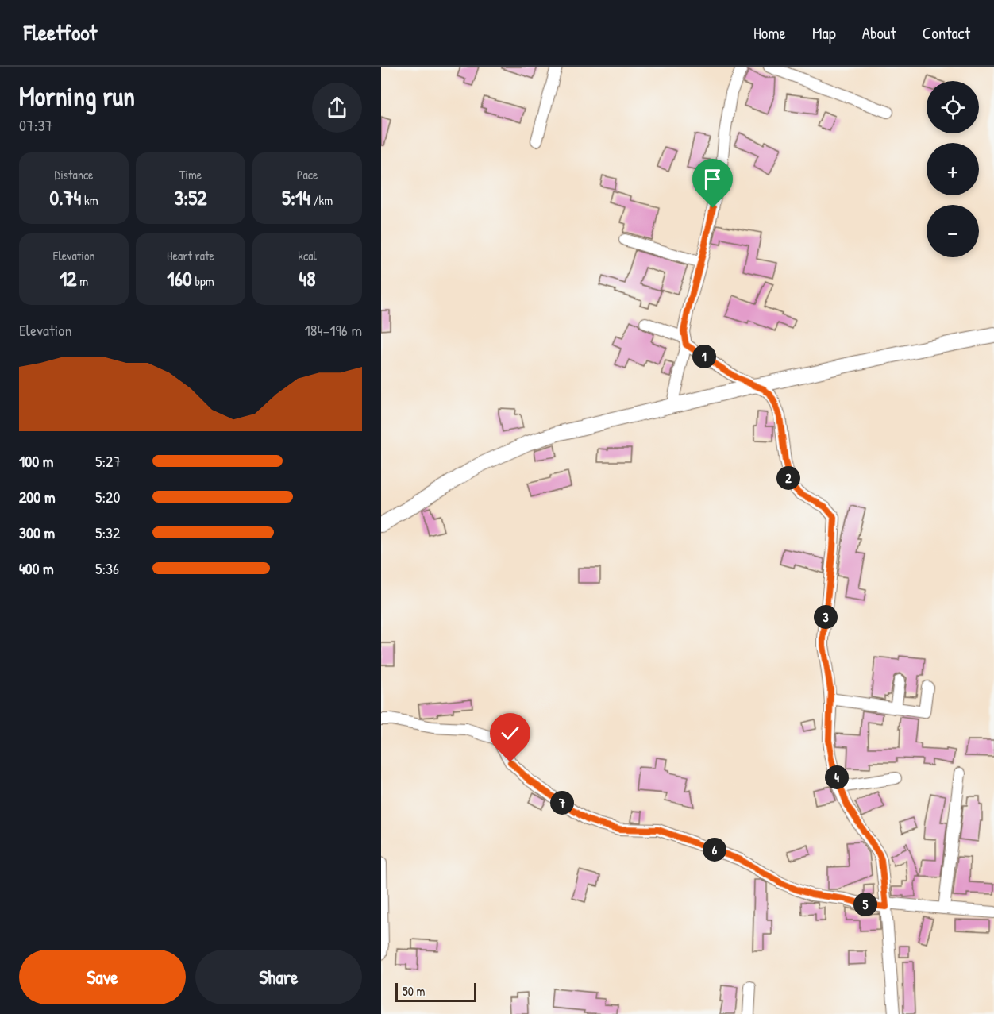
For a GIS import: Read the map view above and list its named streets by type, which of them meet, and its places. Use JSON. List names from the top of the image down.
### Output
{
  "scale_bar": "50 m",
  "page": {
    "header": "Fleetfoot",
    "nav": [
      "Home",
      "Map",
      "About",
      "Contact"
    ],
    "heading": ["Morning run", "07:37"],
    "map_buttons": ["+", "−"],
    "stats": [
      ["Distance", "0.74 km"],
      ["Time", "3:52"],
      ["Pace", "5:14 /km"],
      ["Elevation", "12 m"],
      ["Heart rate", "160 bpm"],
      ["kcal", "48"]
    ],
    "chart": ["Elevation", "184–196 m"],
    "pins": [
      "1",
      "2",
      "3",
      "4",
      "7",
      "6",
      "5"
    ],
    "list": [
      {
        "name": "100 m",
        "note": "5:27"
      },
      {
        "name": "200 m",
        "note": "5:20"
      },
      {
        "name": "300 m",
        "note": "5:32"
      },
      {
        "name": "400 m",
        "note": "5:36"
      }
    ],
    "buttons": ["Save", "Share"],
    "scale": "50 m"
  }
}
